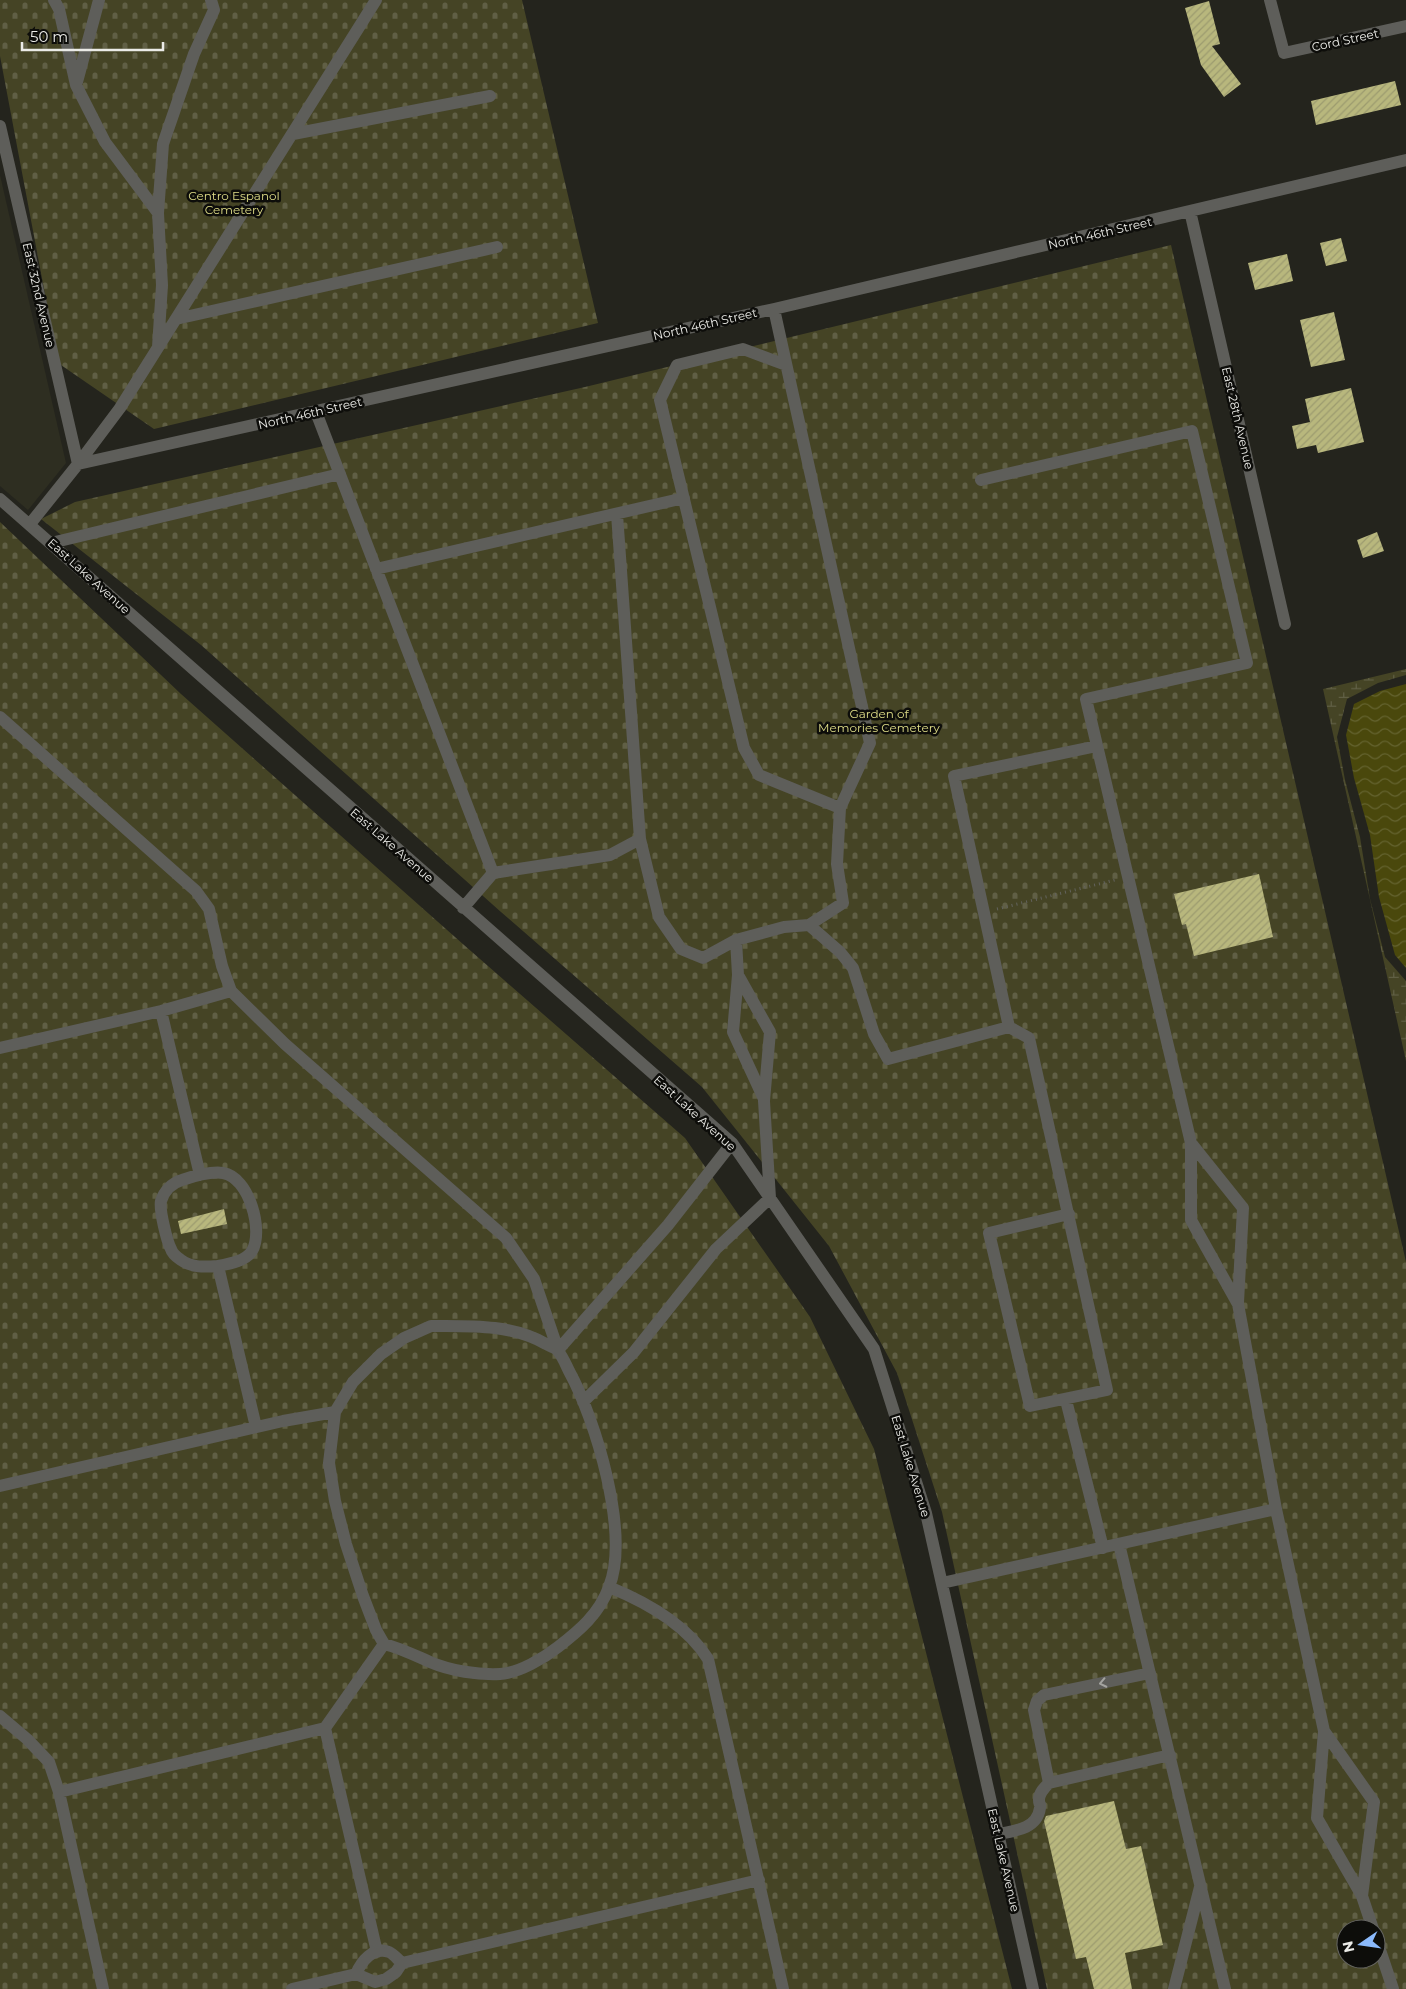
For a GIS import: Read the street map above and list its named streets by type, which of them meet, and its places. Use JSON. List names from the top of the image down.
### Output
{
  "streets": {
    "street": [
      "Cord Street",
      "North 46th Street",
      "East 32nd Avenue",
      "East 28th Avenue",
      "East Lake Avenue"
    ]
  },
  "crossings": [
    ["North 46th Street", "East 32nd Avenue"],
    ["North 46th Street", "East 28th Avenue"]
  ],
  "parks": ["Centro Espanol Cemetery", "Garden of Memories Cemetery"],
  "scale_bar": "50 m",
  "north": "left"
}
